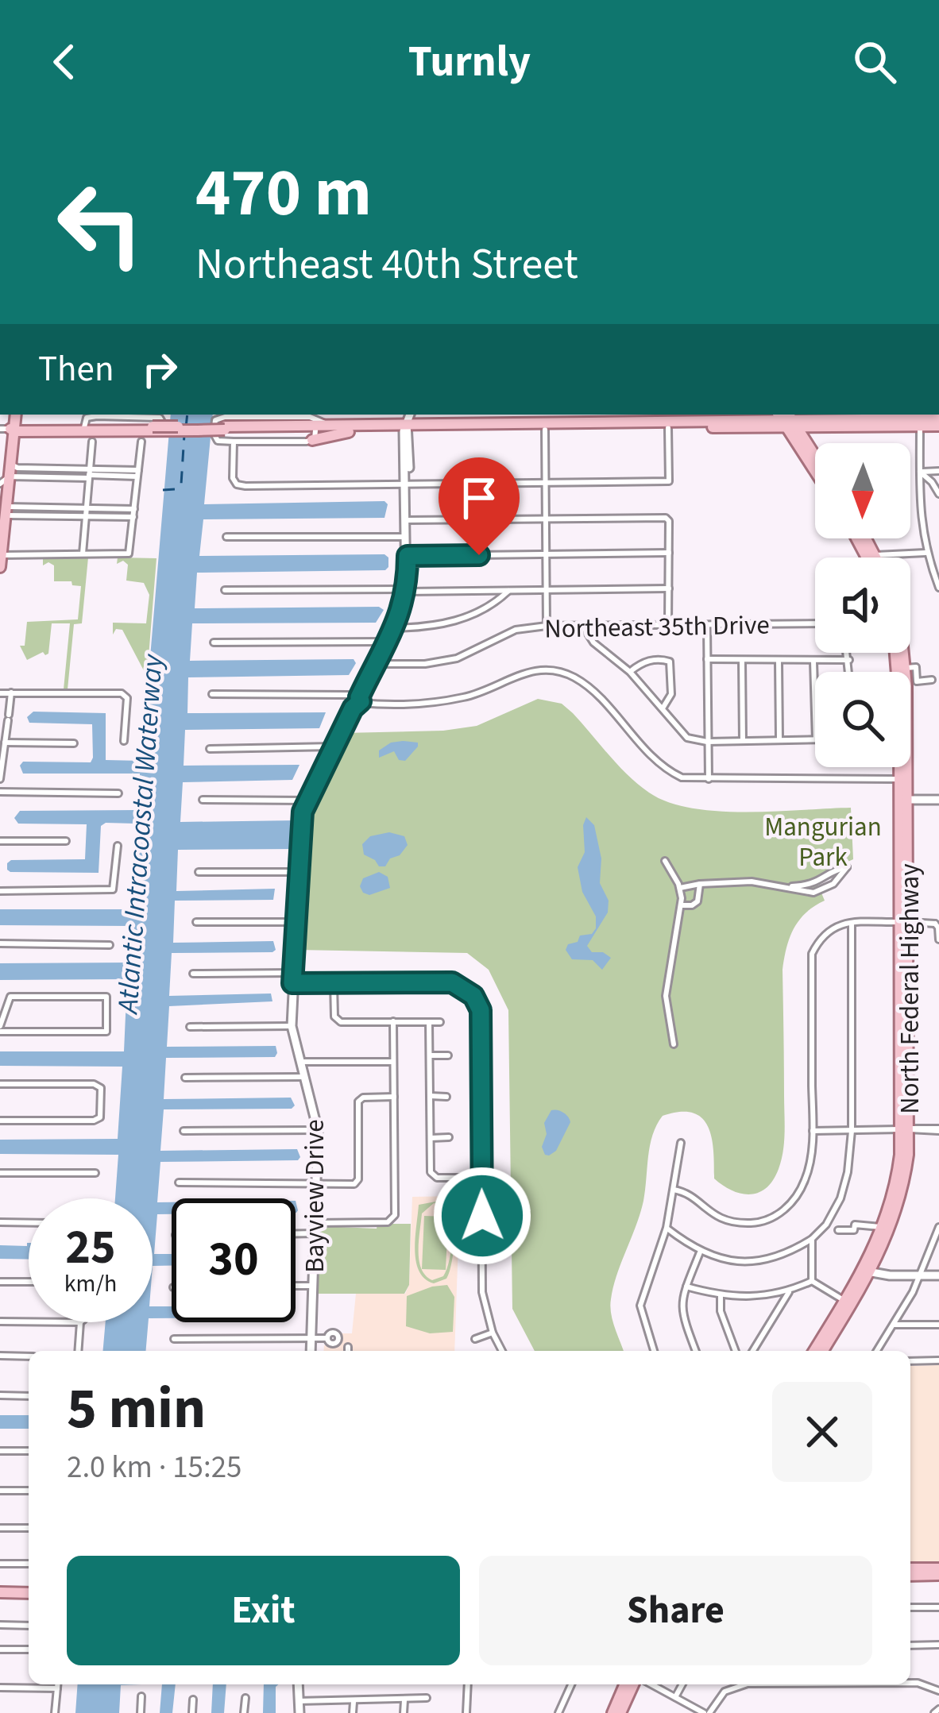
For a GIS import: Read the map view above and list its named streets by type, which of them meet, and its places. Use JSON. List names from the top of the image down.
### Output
{
  "streets": {
    "main road": ["North Federal Highway"],
    "street": ["Northeast 35th Drive", "Bayview Drive"]
  },
  "crossings": [
    ["Northeast 35th Drive", "Bayview Drive"]
  ],
  "water": ["Atlantic Intracoastal Waterway"],
  "parks": ["Mangurian Park"],
  "north": "bottom",
  "page": {
    "header": "Turnly",
    "turn": ["470 m", "Northeast 40th Street"],
    "then": "Then",
    "speed": "25 km/h",
    "limit": "30",
    "heading": ["5 min", "2.0 km · 15:25"],
    "buttons": ["Exit", "Share"]
  }
}
